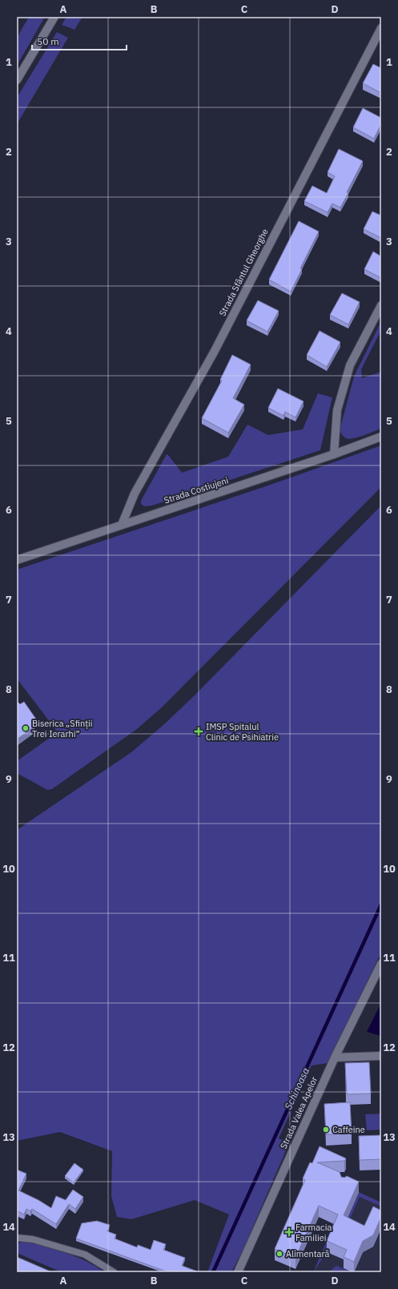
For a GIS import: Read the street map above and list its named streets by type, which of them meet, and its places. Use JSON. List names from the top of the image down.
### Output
{
  "streets": {
    "street": ["Strada Sfântul Gheorghe", "Strada Costiujeni", "Strada Valea Apelor"]
  },
  "crossings": [
    ["Strada Sfântul Gheorghe", "Strada Costiujeni"]
  ],
  "water": ["Schinoasa"],
  "places": {
    "other": ["Biserica „Sfinții Trei Ierarhi”", "Caffeine", "Alimentară"],
    "health": ["IMSP Spitalul Clinic de Psihiatrie", "Farmacia Familiei"]
  },
  "scale_bar": "50 m",
  "grid": {
    "columns": [
      "A",
      "B",
      "C",
      "D"
    ],
    "rows": [
      "1",
      "2",
      "3",
      "4",
      "5",
      "6",
      "7",
      "8",
      "9",
      "10",
      "11",
      "12",
      "13",
      "14"
    ]
  }
}
